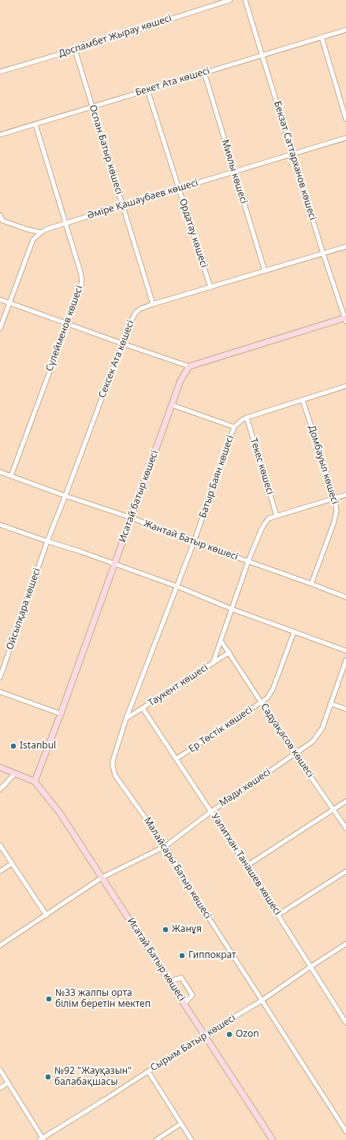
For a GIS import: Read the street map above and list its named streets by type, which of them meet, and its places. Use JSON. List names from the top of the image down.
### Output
{
  "streets": {
    "street": [
      "Доспамбет Жырау көшесі",
      "Бекет Ата көшесі",
      "Оспан Батыр көшесі",
      "Бекзат Саттарханов көшесі",
      "Миялы көшесі",
      "Әміре Қашаубаев көшесі",
      "Ордатау көшесі",
      "Сүлейменов көшесі",
      "Сексек Ата көшесі",
      "Домбауыл көшесі",
      "Текес көшесі",
      "Батыр Баян көшесі",
      "Исатай батыр көшесі",
      "Жантай Батыр көшесі",
      "Ойсылқара көшесі",
      "Таукент көшесі",
      "Ер Төстік көшесі",
      "Сәдуақасов көшесі",
      "Мәди көшесі",
      "Уәлитхан Танашев көшесі",
      "Малайсары Батыр көшесі",
      "Исатай Батыр көшесі",
      "Сырым Батыр көшесі"
    ]
  },
  "crossings": [
    ["Доспамбет Жырау көшесі", "Оспан Батыр көшесі"],
    ["Бекет Ата көшесі", "Оспан Батыр көшесі"],
    ["Бекет Ата көшесі", "Бекзат Саттарханов көшесі"],
    ["Бекет Ата көшесі", "Миялы көшесі"],
    ["Бекет Ата көшесі", "Ордатау көшесі"],
    ["Бекет Ата көшесі", "Сүлейменов көшесі"],
    ["Оспан Батыр көшесі", "Әміре Қашаубаев көшесі"],
    ["Оспан Батыр көшесі", "Сексек Ата көшесі"],
    ["Бекзат Саттарханов көшесі", "Әміре Қашаубаев көшесі"],
    ["Бекзат Саттарханов көшесі", "Сексек Ата көшесі"],
    ["Миялы көшесі", "Әміре Қашаубаев көшесі"],
    ["Миялы көшесі", "Сексек Ата көшесі"],
    ["Әміре Қашаубаев көшесі", "Ордатау көшесі"],
    ["Әміре Қашаубаев көшесі", "Сүлейменов көшесі"],
    ["Ордатау көшесі", "Сексек Ата көшесі"],
    ["Сүлейменов көшесі", "Жантай Батыр көшесі"],
    ["Сексек Ата көшесі", "Жантай Батыр көшесі"],
    ["Сексек Ата көшесі", "Ойсылқара көшесі"],
    ["Домбауыл көшесі", "Батыр Баян көшесі"],
    ["Домбауыл көшесі", "Жантай Батыр көшесі"],
    ["Текес көшесі", "Батыр Баян көшесі"],
    ["Батыр Баян көшесі", "Жантай Батыр көшесі"],
    ["Батыр Баян көшесі", "Малайсары Батыр көшесі"],
    ["Исатай батыр көшесі", "Жантай Батыр көшесі"],
    ["Исатай батыр көшесі", "Исатай Батыр көшесі"],
    ["Таукент көшесі", "Сәдуақасов көшесі"],
    ["Таукент көшесі", "Уәлитхан Танашев көшесі"],
    ["Таукент көшесі", "Малайсары Батыр көшесі"],
    ["Ер Төстік көшесі", "Сәдуақасов көшесі"],
    ["Ер Төстік көшесі", "Уәлитхан Танашев көшесі"],
    ["Сәдуақасов көшесі", "Мәди көшесі"],
    ["Мәди көшесі", "Уәлитхан Танашев көшесі"],
    ["Мәди көшесі", "Малайсары Батыр көшесі"],
    ["Мәди көшесі", "Исатай Батыр көшесі"],
    ["Уәлитхан Танашев көшесі", "Сырым Батыр көшесі"],
    ["Малайсары Батыр көшесі", "Сырым Батыр көшесі"],
    ["Исатай Батыр көшесі", "Сырым Батыр көшесі"]
  ],
  "places": [
    "Istanbul",
    "Жанұя",
    "Гиппократ",
    "№33 жалпы орта білім беретін мектеп",
    "Ozon",
    "№92 \"Жауқазын\" балабақшасы"
  ]
}
